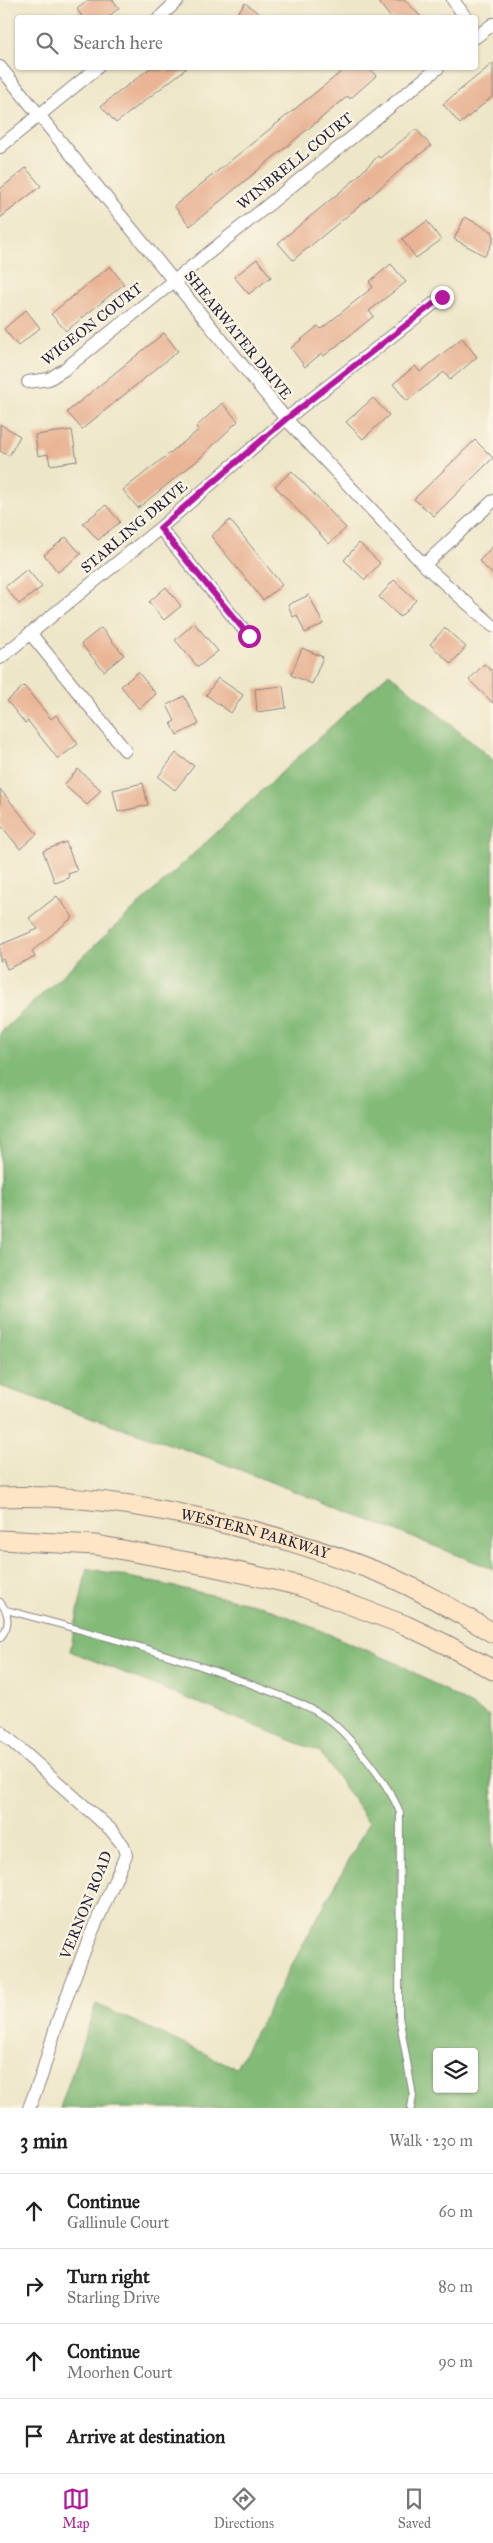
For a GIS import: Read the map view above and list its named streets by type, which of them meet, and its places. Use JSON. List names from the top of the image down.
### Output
{
  "streets": {
    "main road": ["WESTERN PARKWAY"],
    "street": [
      "WINBRELL COURT",
      "WIGEON COURT",
      "SHEARWATER DRIVE",
      "STARLING DRIVE",
      "VERNON ROAD"
    ]
  },
  "crossings": [
    ["WINBRELL COURT", "WIGEON COURT"],
    ["WINBRELL COURT", "SHEARWATER DRIVE"],
    ["WIGEON COURT", "SHEARWATER DRIVE"],
    ["SHEARWATER DRIVE", "STARLING DRIVE"]
  ],
  "page": {
    "search": "Search here",
    "heading": ["3 min", "Walk · 230 m"],
    "list": [
      ["Continue", "Gallinule Court", "60 m"],
      ["Turn right", "Starling Drive", "80 m"],
      ["Continue", "Moorhen Court", "90 m"],
      "Arrive at destination"
    ],
    "nav": ["Map", "Directions", "Saved"]
  }
}
